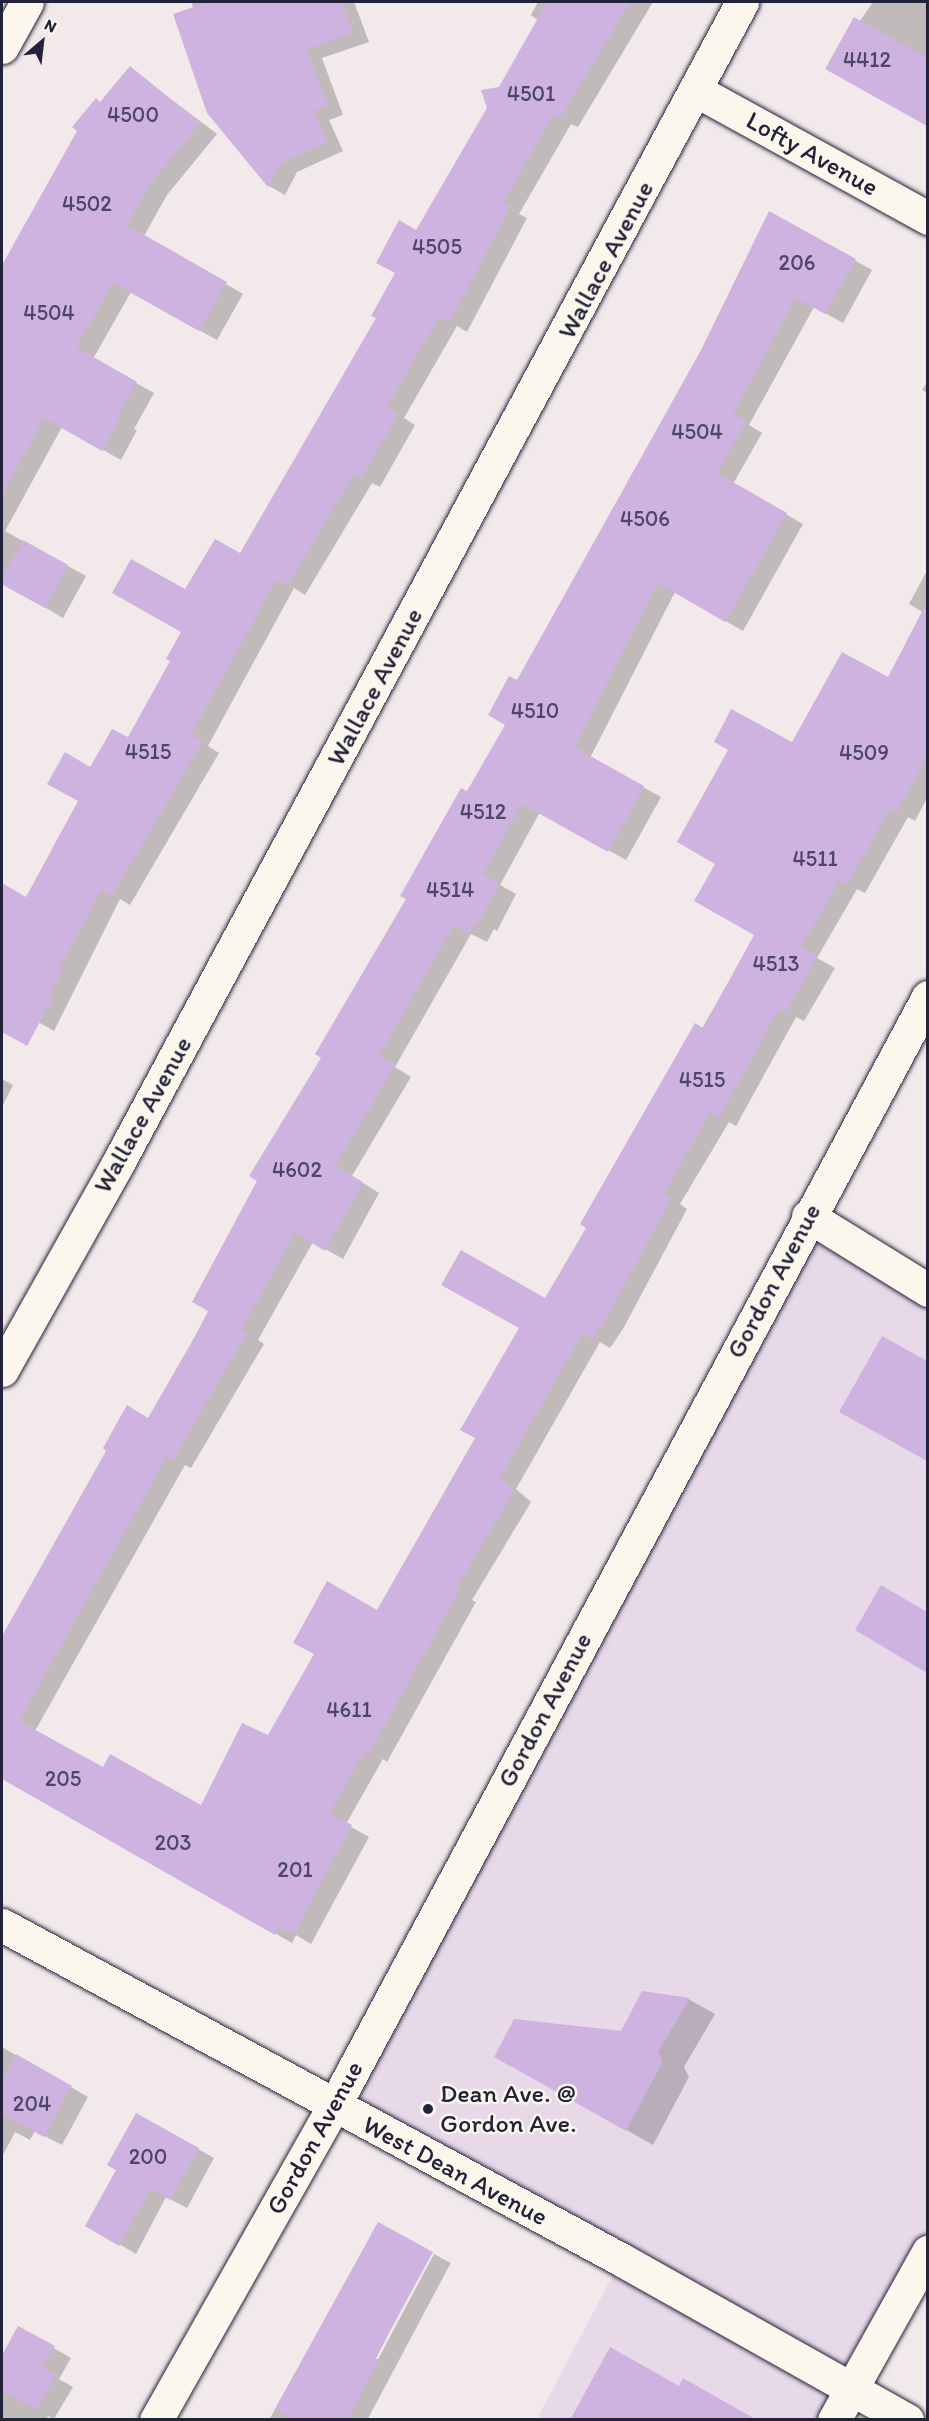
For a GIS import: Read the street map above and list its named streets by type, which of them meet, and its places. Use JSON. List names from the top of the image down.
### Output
{
  "streets": {
    "street": [
      "Lofty Avenue",
      "Wallace Avenue",
      "Gordon Avenue",
      "West Dean Avenue"
    ]
  },
  "crossings": [
    ["Lofty Avenue", "Wallace Avenue"],
    ["Gordon Avenue", "West Dean Avenue"]
  ],
  "places": ["Dean Ave. @ Gordon Ave."],
  "house_numbers": [
    "4412",
    "4501",
    "4500",
    "4502",
    "4505",
    "206",
    "4504",
    "4504",
    "4506",
    "4510",
    "4515",
    "4509",
    "4512",
    "4511",
    "4514",
    "4513",
    "4515",
    "4602",
    "4611",
    "205",
    "203",
    "201",
    "204",
    "200"
  ],
  "north": "top right"
}
